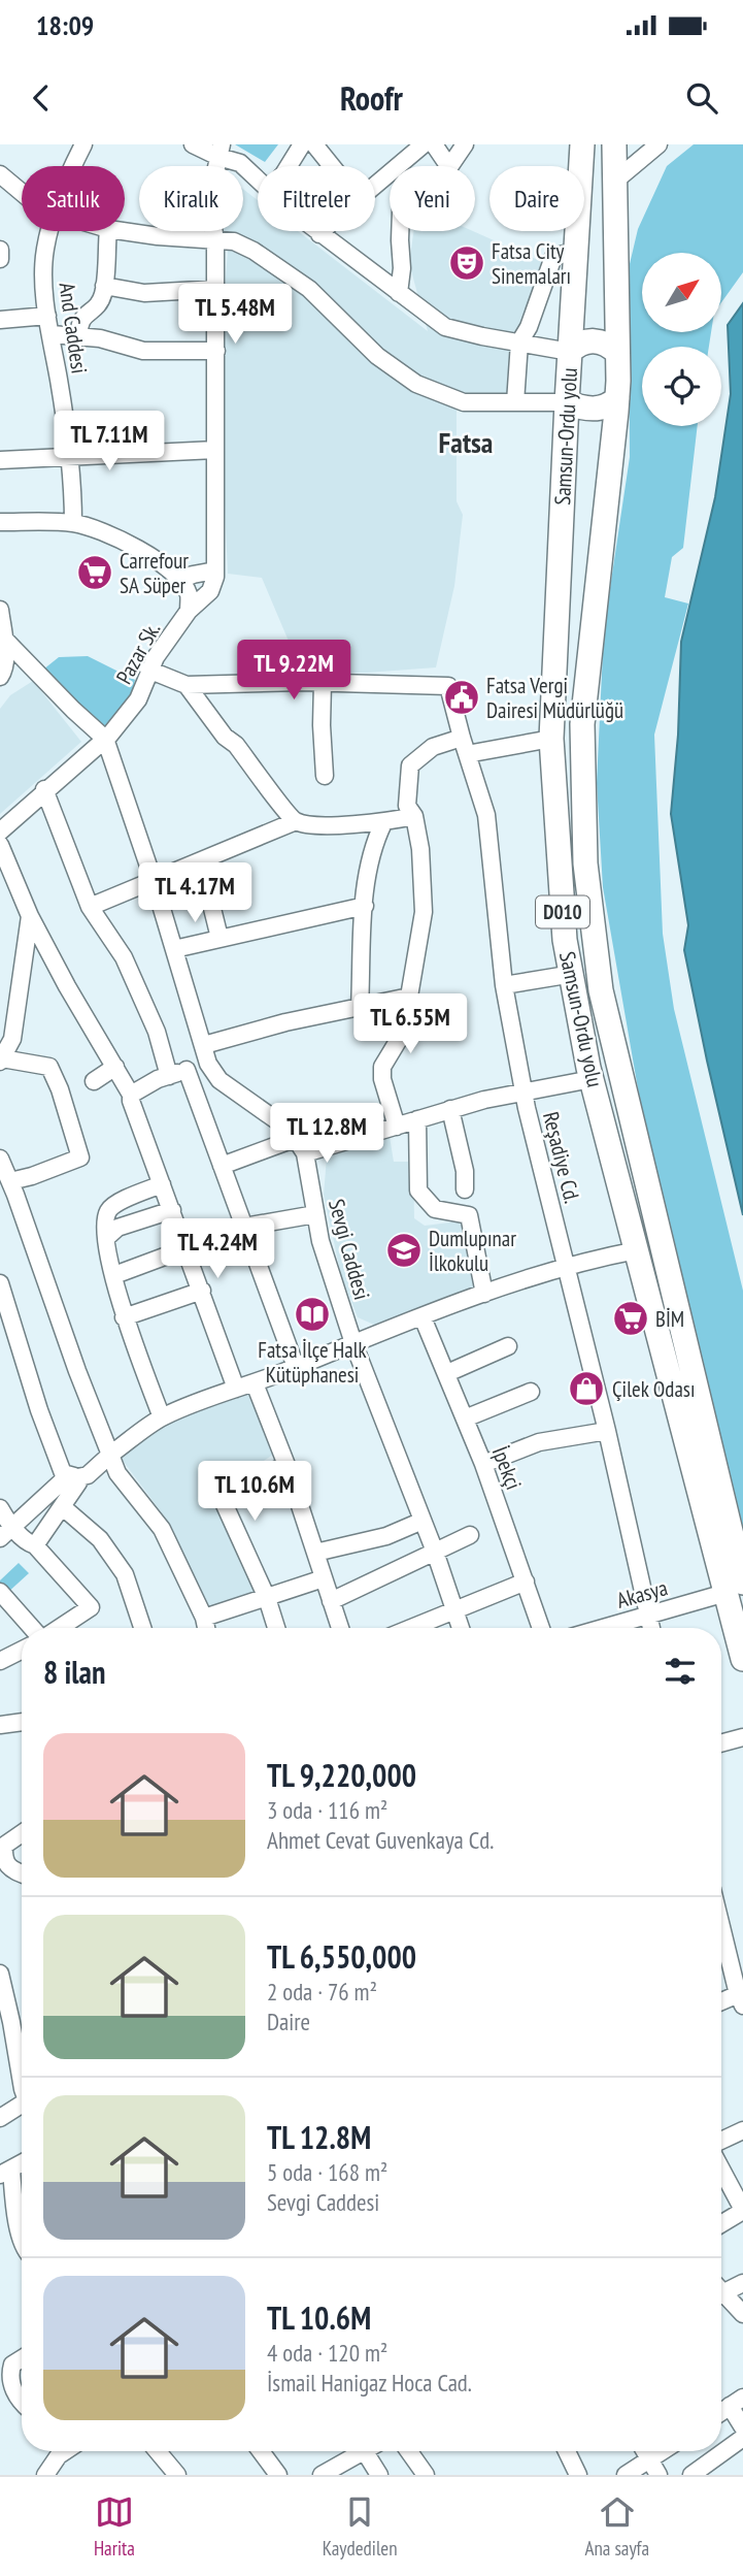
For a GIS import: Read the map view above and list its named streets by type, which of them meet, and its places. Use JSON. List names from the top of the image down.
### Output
{
  "streets": {
    "highway": ["Samsun-Ordu yolu", "D010"],
    "street": [
      "And Caddesi",
      "Pazar Sk.",
      "Reşadiye Cd.",
      "Sevgi Caddesi",
      "İpekçi",
      "Akasya"
    ]
  },
  "crossings": [
    ["Samsun-Ordu yolu", "Akasya"],
    ["Pazar Sk.", "Sevgi Caddesi"],
    ["Reşadiye Cd.", "Akasya"]
  ],
  "districts": ["Fatsa"],
  "places": {
    "theatre": ["Fatsa City Sinemaları"],
    "supermarket": ["Carrefour SA Süper", "BİM"],
    "public building": ["Fatsa Vergi Dairesi Müdürlüğü"],
    "school or university": ["Dumlupınar İlkokulu"],
    "library": ["Fatsa İlçe Halk Kütüphanesi"],
    "shop": ["Çilek Odası"]
  },
  "north": "top right",
  "page": {
    "status": "18:09",
    "header": "Roofr",
    "chip": [
      "Satılık",
      "Kiralık",
      "Filtreler",
      "Yeni",
      "Daire"
    ],
    "price": [
      "TL 5.48M",
      "TL 7.11M",
      "TL 9.22M",
      "TL 4.17M",
      "TL 6.55M",
      "TL 12.8M",
      "TL 4.24M",
      "TL 10.6M"
    ],
    "heading": "8 ilan",
    "list": [
      {
        "name": "TL 9,220,000",
        "note": "3 oda · 116 m² · Ahmet Cevat Guvenkaya Cd."
      },
      {
        "name": "TL 6,550,000",
        "note": "2 oda · 76 m² · Daire"
      },
      {
        "name": "TL 12.8M",
        "note": "5 oda · 168 m² · Sevgi Caddesi"
      },
      {
        "name": "TL 10.6M",
        "note": "4 oda · 120 m² · İsmail Hanigaz Hoca Cad."
      }
    ],
    "tabs": ["Harita", "Kaydedilen", "Ana sayfa"]
  }
}
